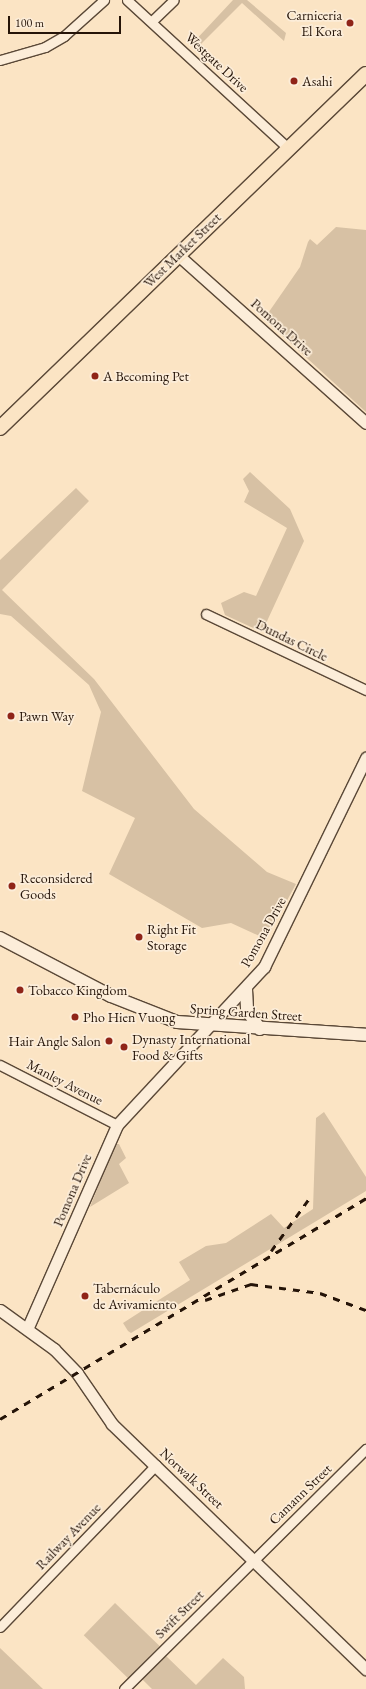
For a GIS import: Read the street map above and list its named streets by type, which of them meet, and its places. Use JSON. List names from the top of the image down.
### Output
{
  "streets": {
    "main road": ["West Market Street", "Spring Garden Street"],
    "street": [
      "Westgate Drive",
      "Pomona Drive",
      "Dundas Circle",
      "Manley Avenue",
      "Norwalk Street",
      "Camann Street",
      "Railway Avenue",
      "Swift Street"
    ]
  },
  "crossings": [
    ["Westgate Drive", "West Market Street"],
    ["West Market Street", "Pomona Drive"],
    ["Pomona Drive", "Spring Garden Street"],
    ["Pomona Drive", "Manley Avenue"],
    ["Pomona Drive", "Norwalk Street"],
    ["Norwalk Street", "Camann Street"],
    ["Norwalk Street", "Railway Avenue"],
    ["Norwalk Street", "Swift Street"],
    ["Camann Street", "Swift Street"]
  ],
  "places": [
    "Carniceria El Kora",
    "Asahi",
    "A Becoming Pet",
    "Pawn Way",
    "Reconsidered Goods",
    "Right Fit Storage",
    "Tobacco Kingdom",
    "Pho Hien Vuong",
    "Hair Angle Salon",
    "Dynasty International Food & Gifts",
    "Tabernáculo de Avivamiento"
  ],
  "scale_bar": "100 m"
}
